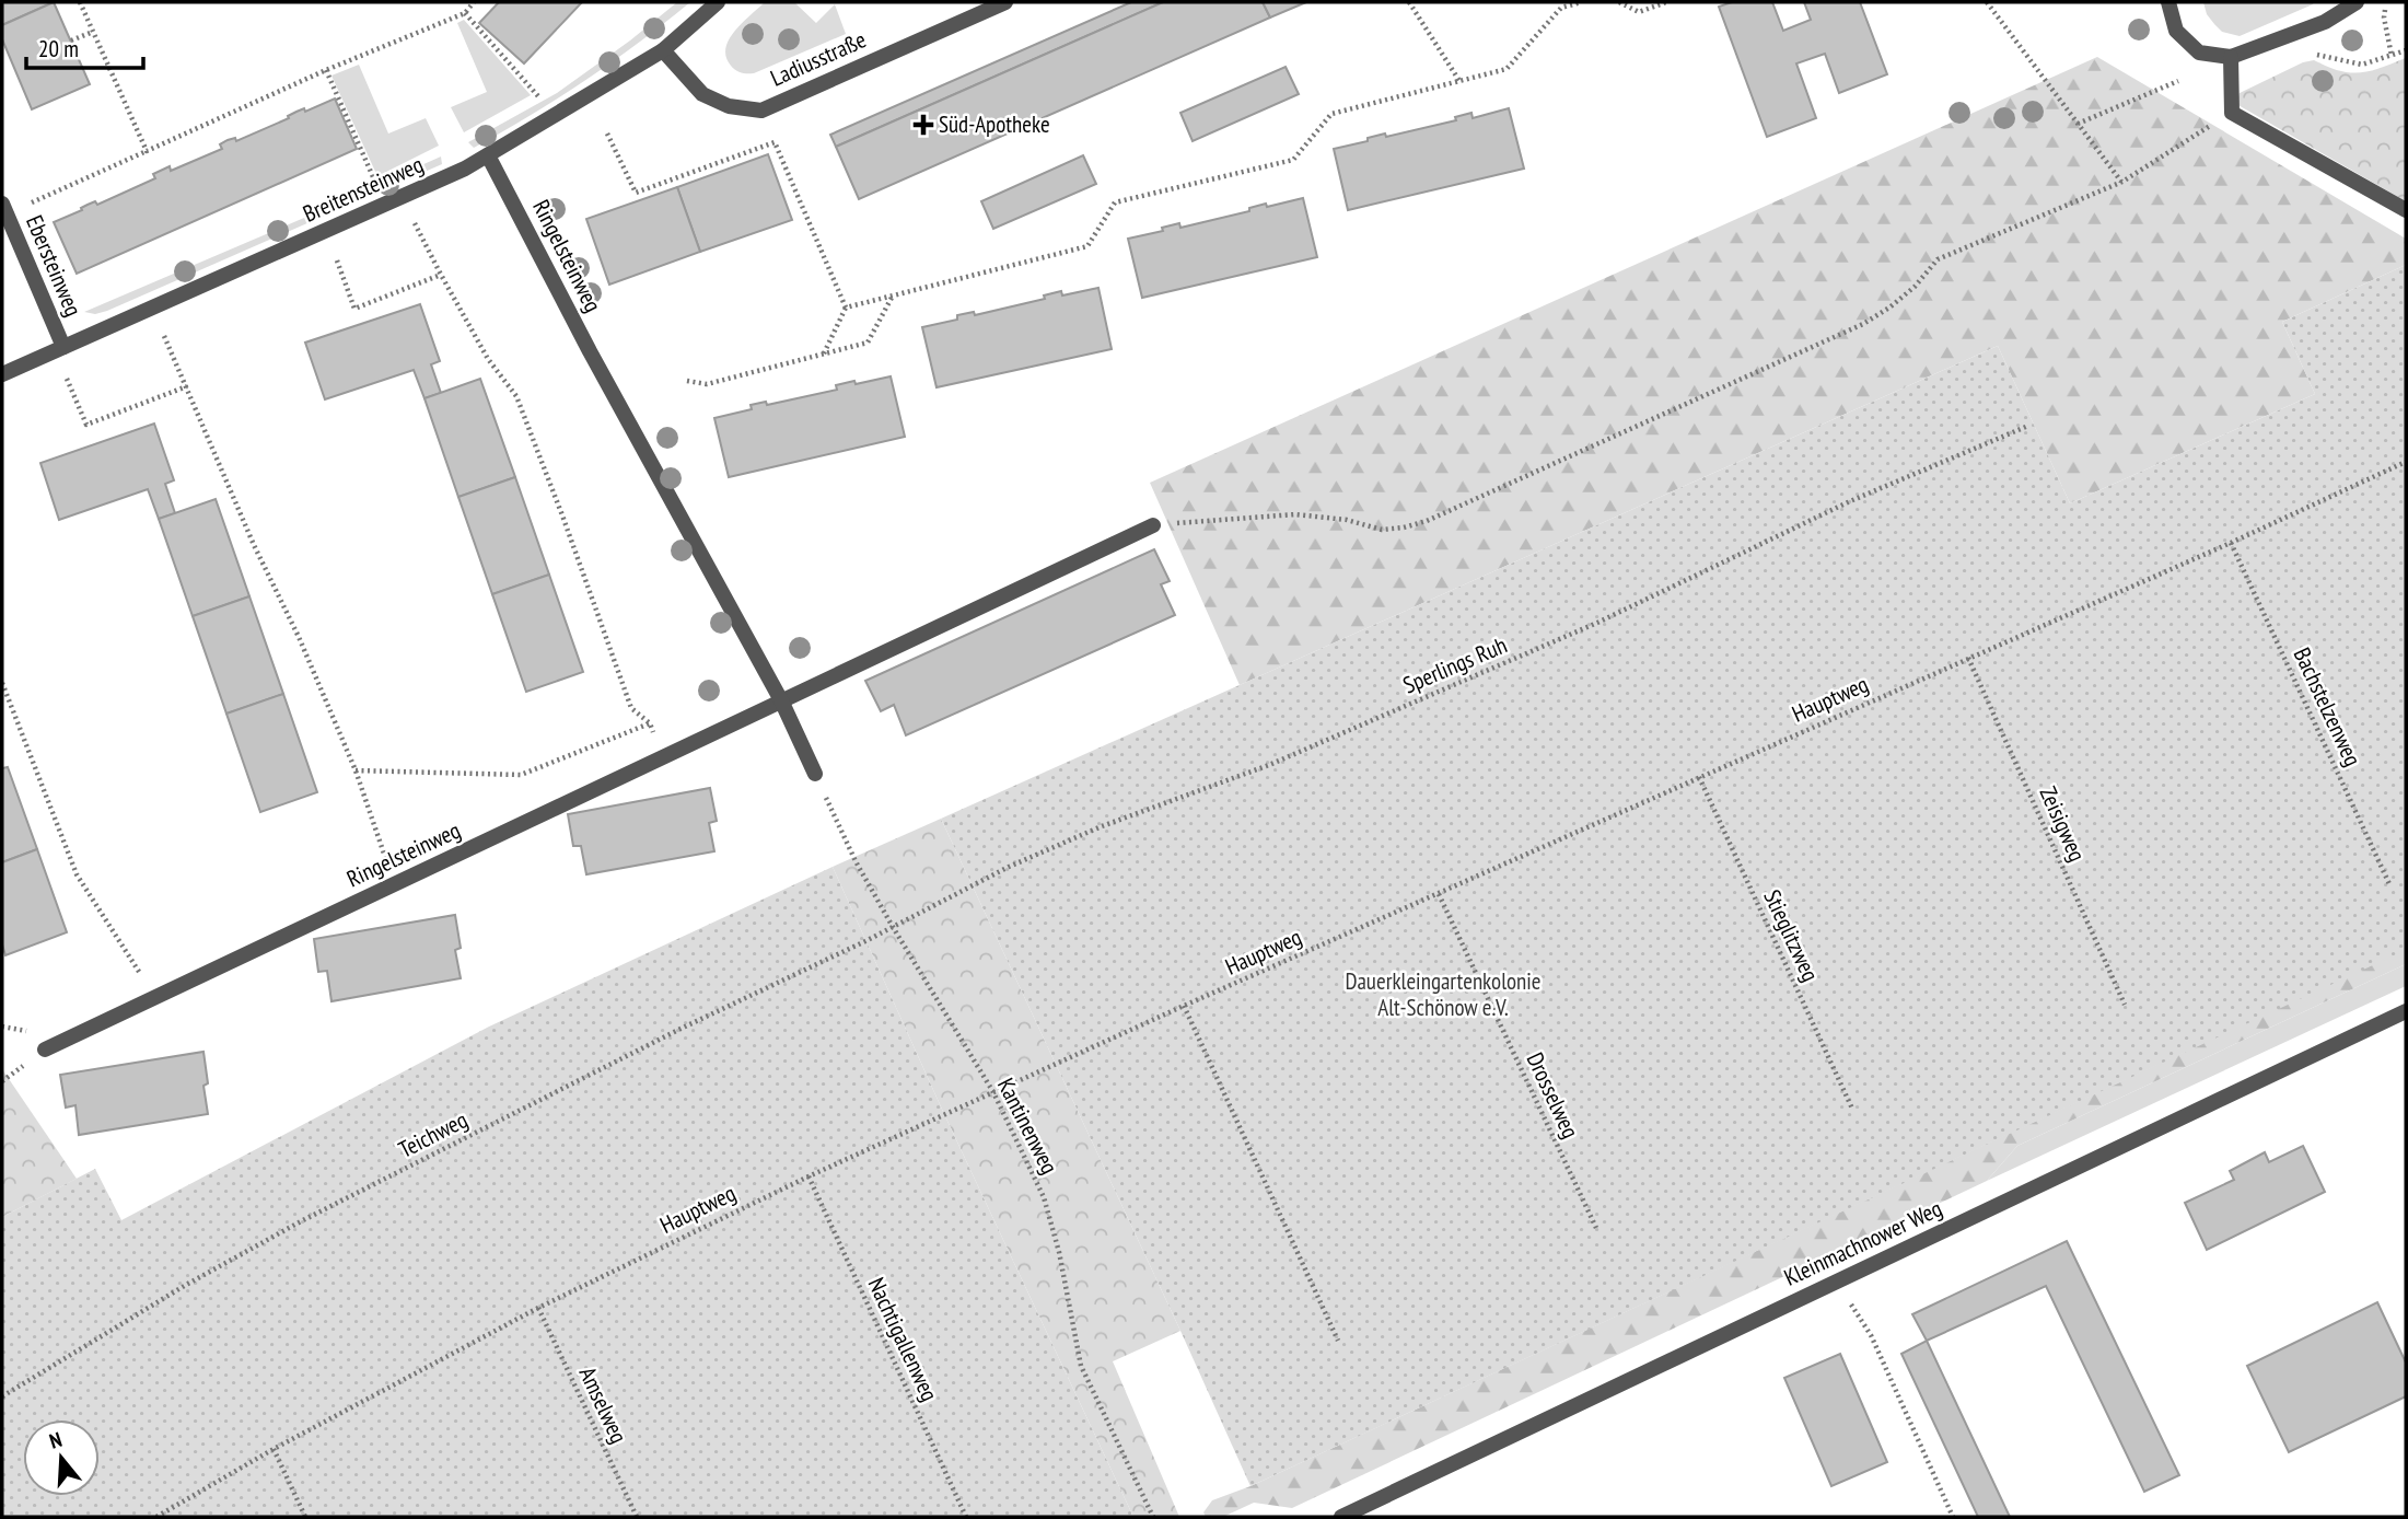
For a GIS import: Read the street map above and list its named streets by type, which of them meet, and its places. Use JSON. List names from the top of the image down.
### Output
{
  "streets": {
    "street": [
      "Ladiusstraße",
      "Breitensteinweg",
      "Ringelsteinweg",
      "Ebersteinweg",
      "Kleinmachnower Weg"
    ],
    "path": [
      "Sperlings Ruh",
      "Hauptweg",
      "Bachstelzenweg",
      "Zeisigweg",
      "Stieglitzweg",
      "Drosselweg",
      "Kantinenweg",
      "Teichweg",
      "Nachtigallenweg",
      "Amselweg"
    ]
  },
  "crossings": [
    ["Ladiusstraße", "Breitensteinweg"],
    ["Breitensteinweg", "Ringelsteinweg"],
    ["Breitensteinweg", "Ebersteinweg"],
    ["Ringelsteinweg", "Kantinenweg"],
    ["Sperlings Ruh", "Kantinenweg"],
    ["Sperlings Ruh", "Teichweg"],
    ["Hauptweg", "Bachstelzenweg"],
    ["Hauptweg", "Zeisigweg"],
    ["Hauptweg", "Stieglitzweg"],
    ["Hauptweg", "Drosselweg"],
    ["Hauptweg", "Kantinenweg"],
    ["Hauptweg", "Nachtigallenweg"],
    ["Hauptweg", "Amselweg"],
    ["Kantinenweg", "Teichweg"]
  ],
  "parks": ["Dauerkleingartenkolonie Alt-Schönow e.V."],
  "places": {
    "health": ["Süd-Apotheke"]
  },
  "scale_bar": "20 m",
  "north": "top"
}
